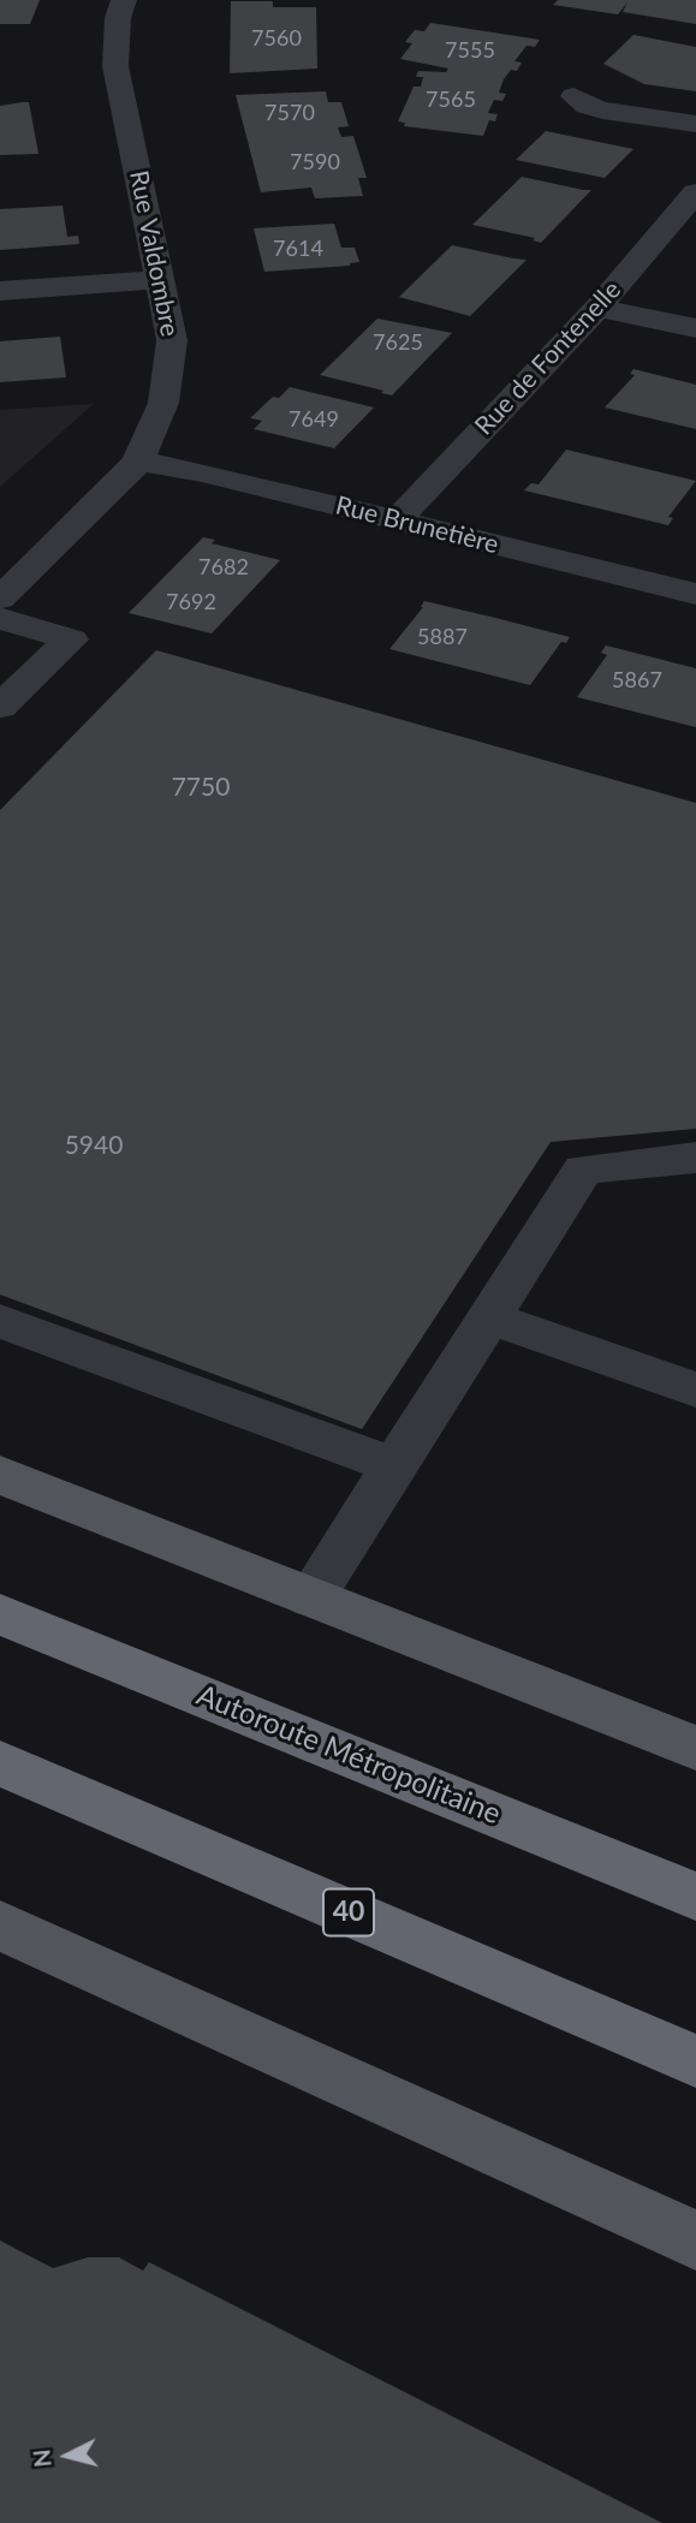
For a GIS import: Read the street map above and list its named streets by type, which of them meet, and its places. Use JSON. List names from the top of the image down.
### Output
{
  "streets": {
    "highway": ["Autoroute Métropolitaine", "40"],
    "street": ["Rue Valdombre", "Rue de Fontenelle", "Rue Brunetière"]
  },
  "crossings": [
    ["Rue Valdombre", "Rue Brunetière"],
    ["Rue de Fontenelle", "Rue Brunetière"]
  ],
  "house_numbers": [
    "7560",
    "7555",
    "7565",
    "7570",
    "7590",
    "7614",
    "7625",
    "7649",
    "7682",
    "7692",
    "5887",
    "5867",
    "7750",
    "5940"
  ],
  "north": "left"
}
